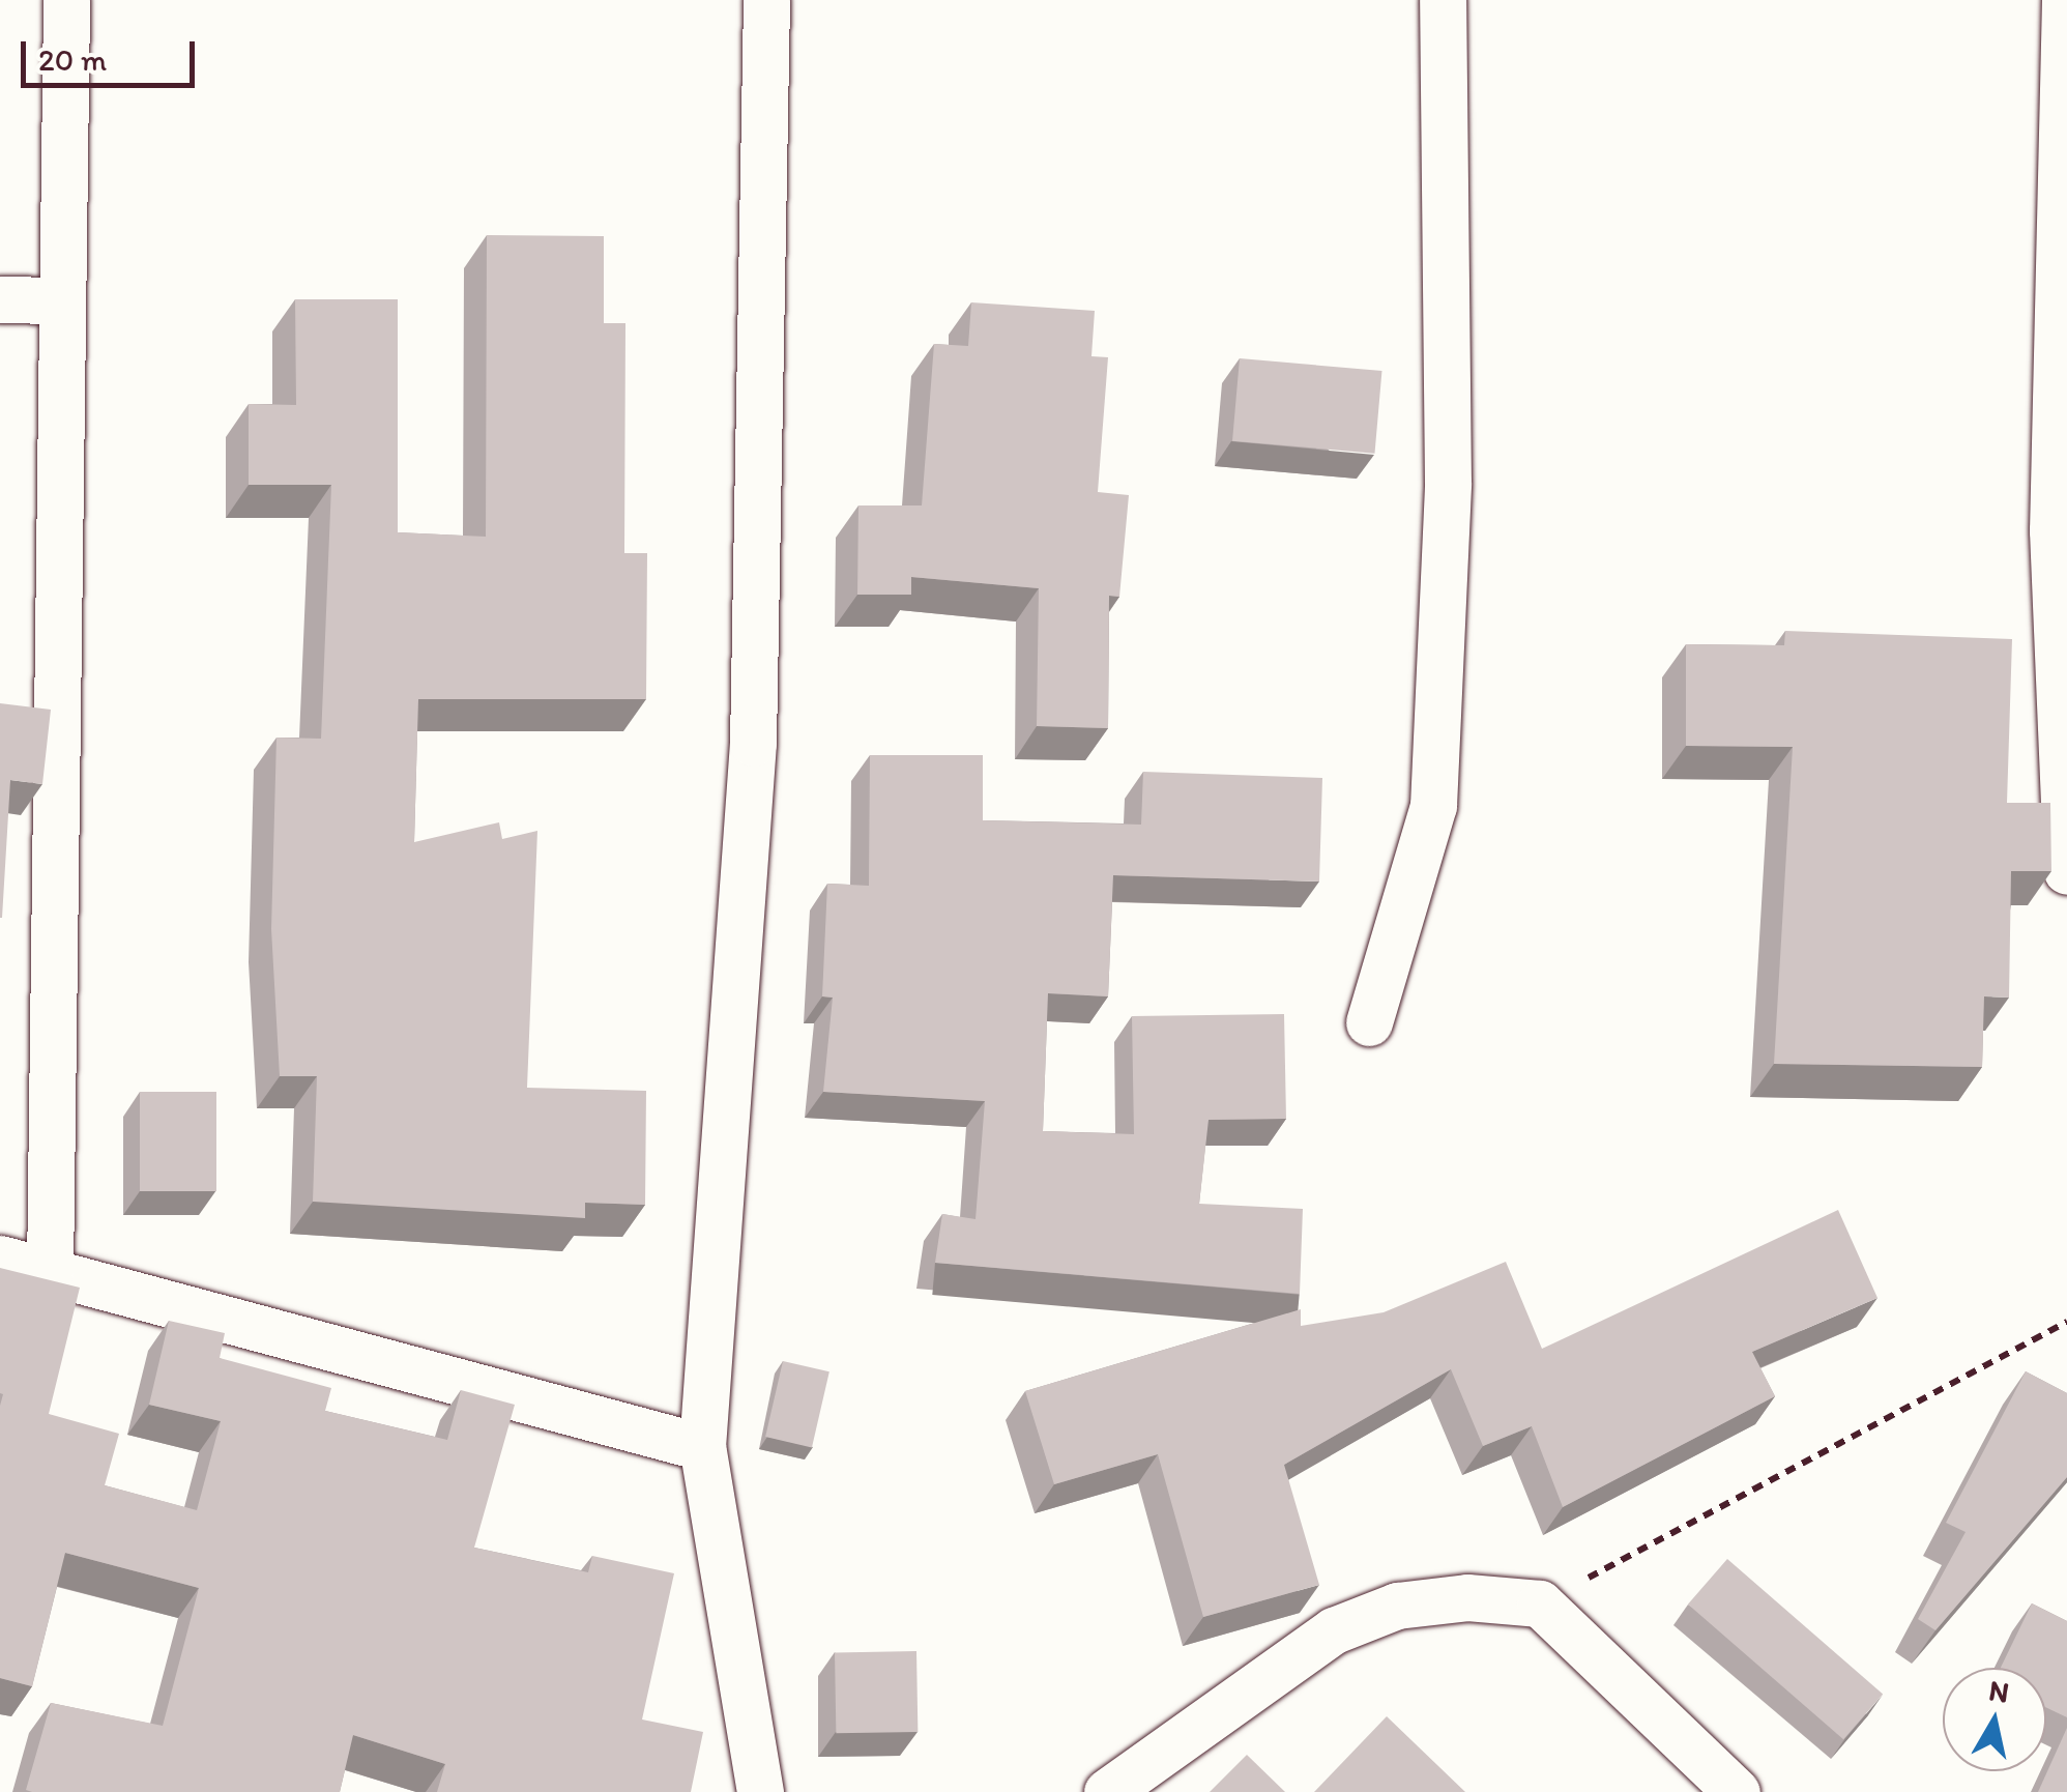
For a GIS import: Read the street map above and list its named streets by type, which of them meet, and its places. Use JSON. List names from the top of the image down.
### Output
{
  "scale_bar": "20 m",
  "north": "top"
}
